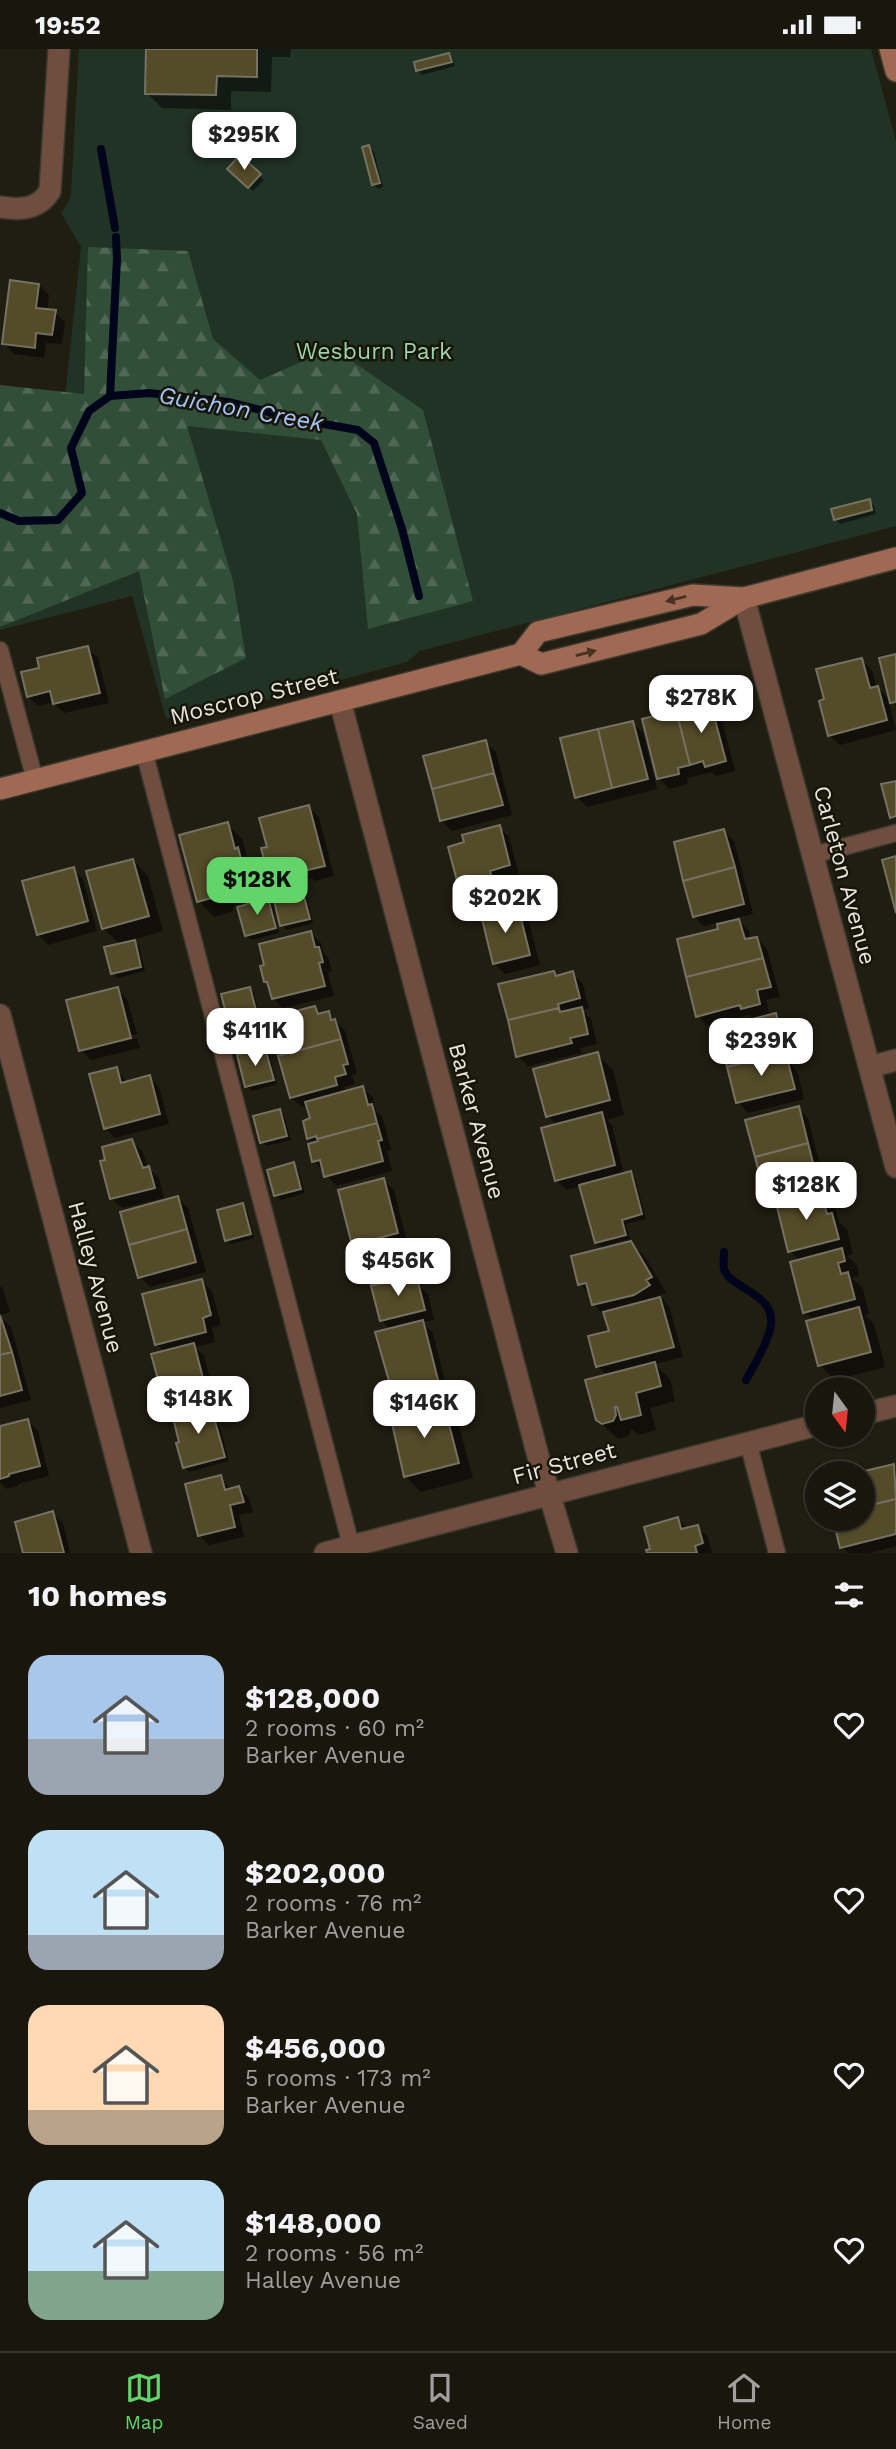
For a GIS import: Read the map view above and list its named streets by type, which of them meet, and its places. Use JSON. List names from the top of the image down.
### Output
{
  "streets": {
    "street": [
      "Moscrop Street",
      "Carleton Avenue",
      "Barker Avenue",
      "Halley Avenue",
      "Fir Street"
    ]
  },
  "crossings": [
    ["Moscrop Street", "Carleton Avenue"],
    ["Moscrop Street", "Barker Avenue"],
    ["Barker Avenue", "Fir Street"]
  ],
  "water": ["Guichon Creek"],
  "parks": ["Wesburn Park"],
  "north": "bottom",
  "page": {
    "status": "19:52",
    "price": [
      "$295K",
      "$278K",
      "$128K",
      "$202K",
      "$411K",
      "$239K",
      "$128K",
      "$456K",
      "$148K",
      "$146K"
    ],
    "heading": "10 homes",
    "list": [
      {
        "name": "$128,000",
        "note": "2 rooms · 60 m² · Barker Avenue"
      },
      {
        "name": "$202,000",
        "note": "2 rooms · 76 m² · Barker Avenue"
      },
      {
        "name": "$456,000",
        "note": "5 rooms · 173 m² · Barker Avenue"
      },
      {
        "name": "$148,000",
        "note": "2 rooms · 56 m² · Halley Avenue"
      }
    ],
    "tabs": ["Map", "Saved", "Home"]
  }
}
